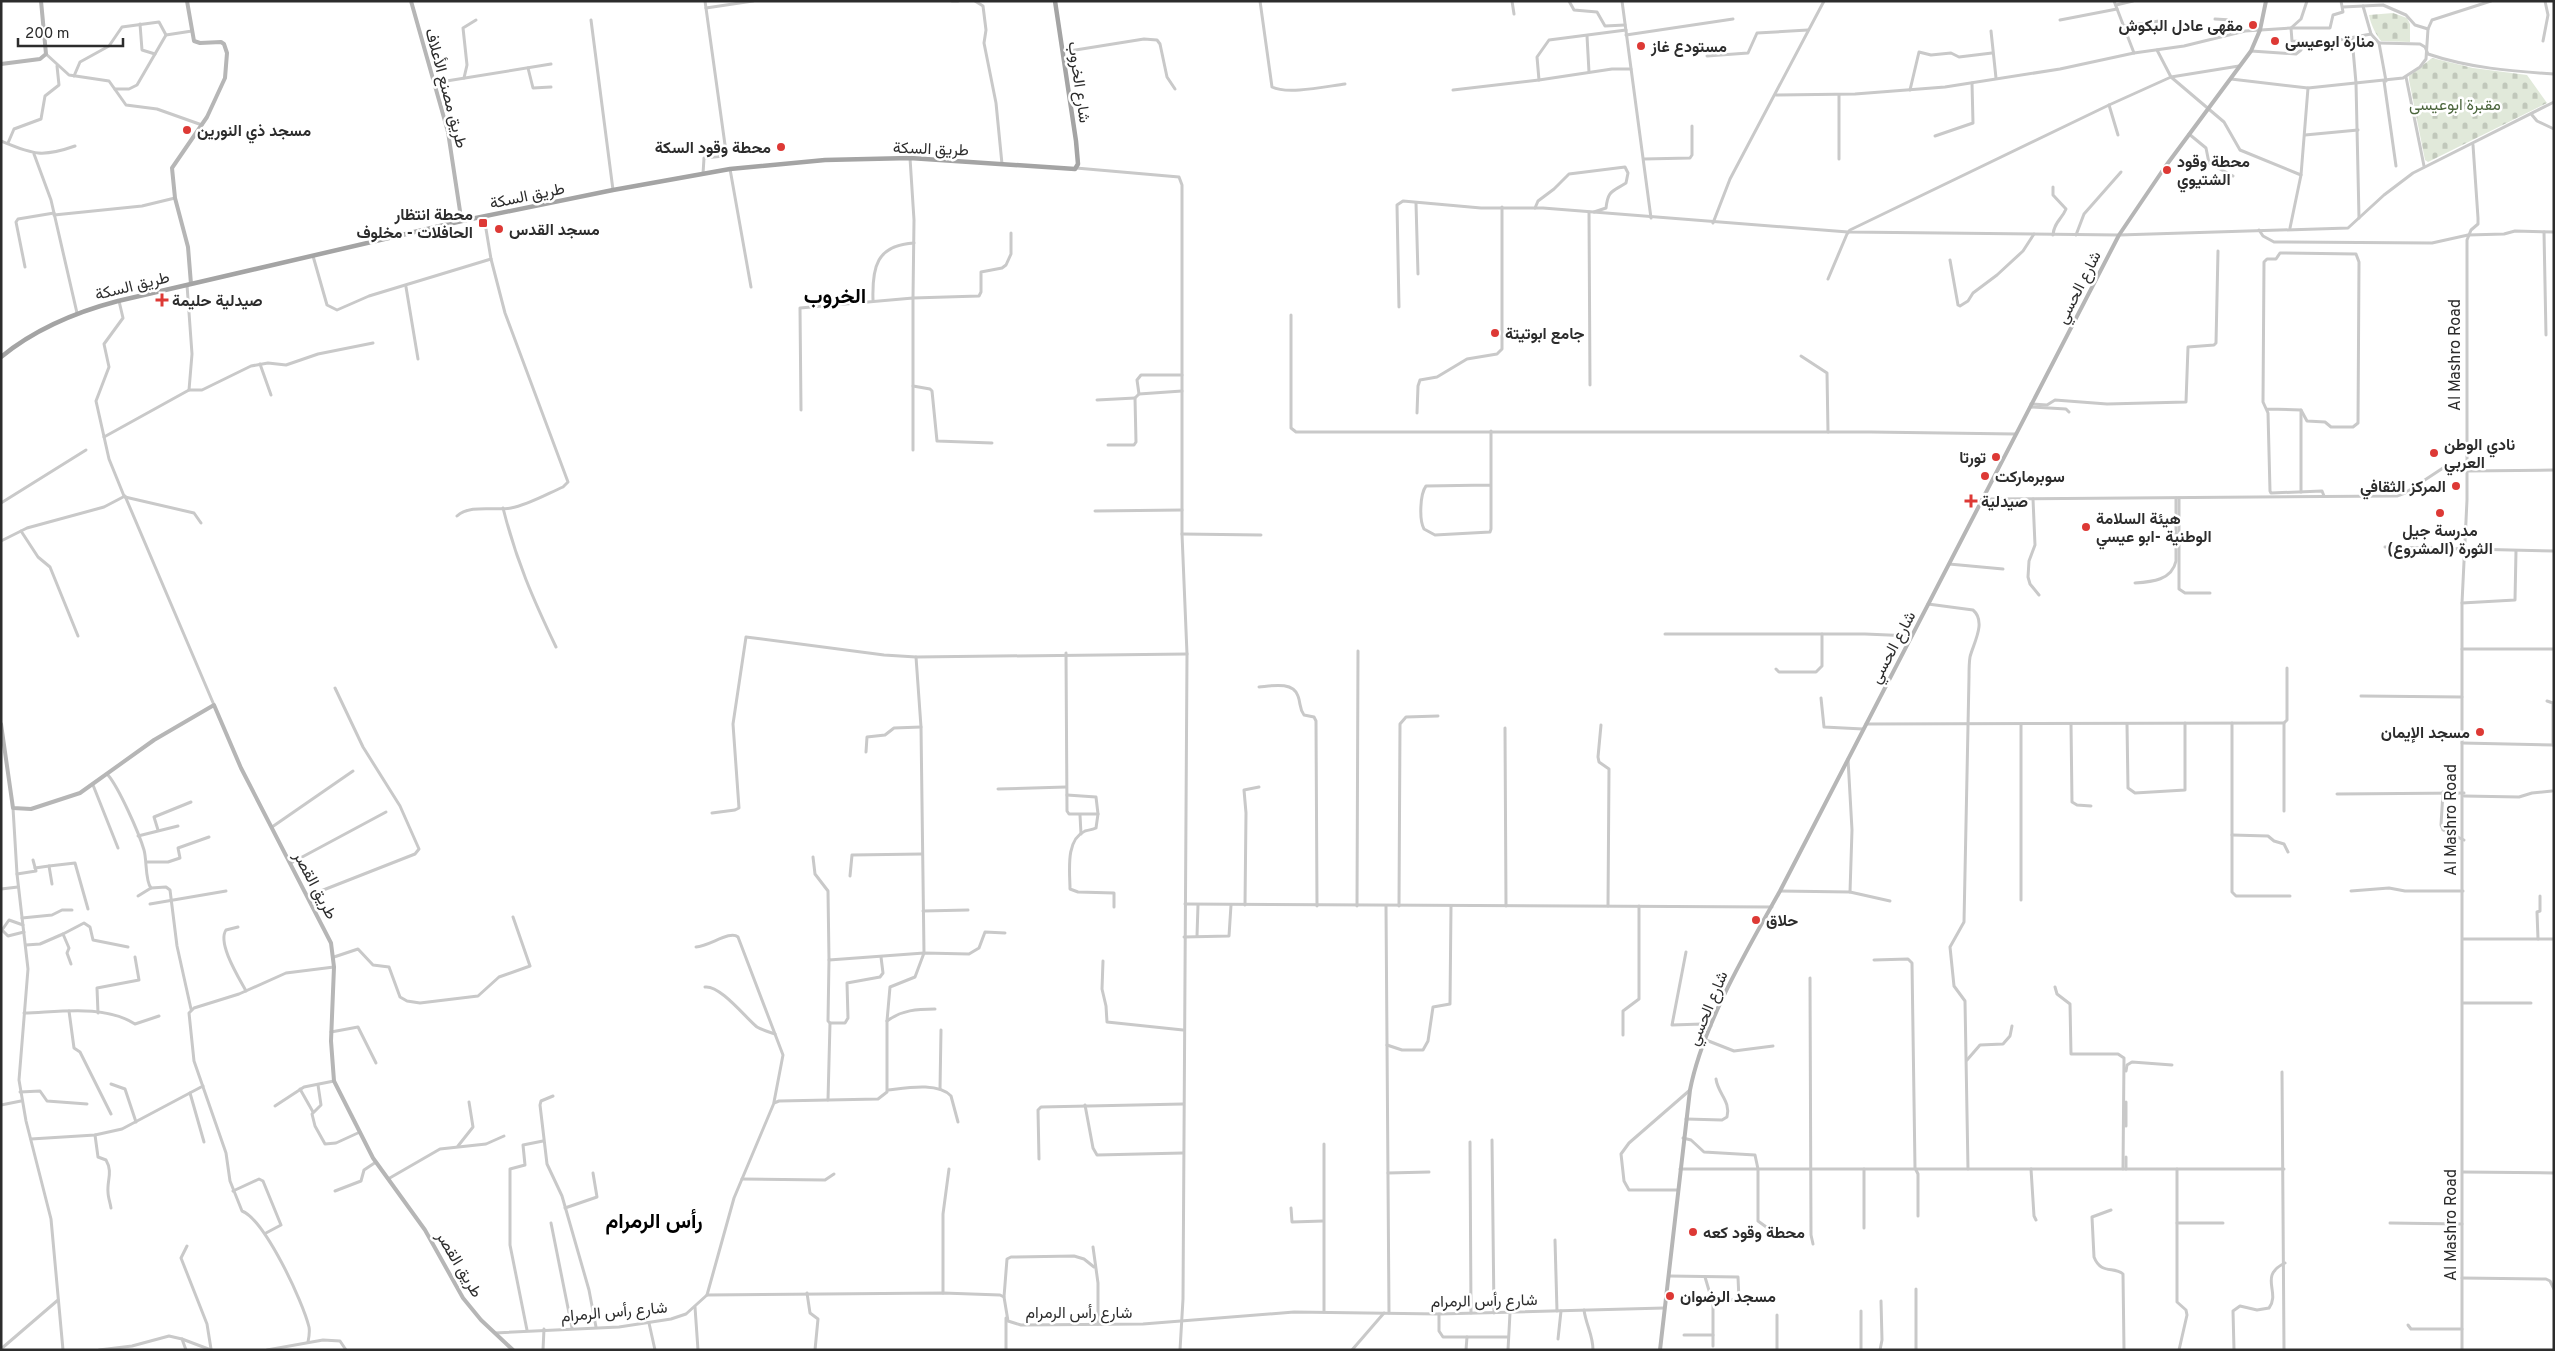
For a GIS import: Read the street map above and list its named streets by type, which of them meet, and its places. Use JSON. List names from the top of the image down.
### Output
{
  "streets": {
    "main road": ["شارع الخروب", "طريق السكة"],
    "street": [
      "طريق مصنع الأعلاف",
      "شارع الحسي",
      "Al Mashro Road",
      "طريق القصر",
      "شارع رأس الرمرام"
    ]
  },
  "crossings": [
    ["شارع الخروب", "طريق السكة"],
    ["طريق مصنع الأعلاف", "طريق السكة"],
    ["شارع الحسي", "شارع رأس الرمرام"],
    ["طريق القصر", "شارع رأس الرمرام"]
  ],
  "districts": ["الخروب", "رأس الرمرام"],
  "parks": ["مقبرة ابوعيسى"],
  "places": {
    "other": [
      "مقهى عادل البكوش",
      "منارة ابوعيسى",
      "مستودع غاز",
      "مسجد ذي النورين",
      "محطة وقود السكة",
      "محطة وقود الشتيوي",
      "مسجد القدس",
      "جامع ابوتيتة",
      "نادي الوطن العربي",
      "تورتا",
      "سوبرماركت",
      "المركز الثقافي",
      "مدرسة جيل الثورة (المشروع)",
      "هيئة السلامة الوطنية -ابو عيسي",
      "مسجد الإيمان",
      "حلاق",
      "محطة وقود كعه",
      "مسجد الرضوان"
    ],
    "transit": ["محطة انتظار الحافلات - مخلوف"],
    "health": ["صيدلية حليمة", "صيدلية"]
  },
  "scale_bar": "200 m"
}
